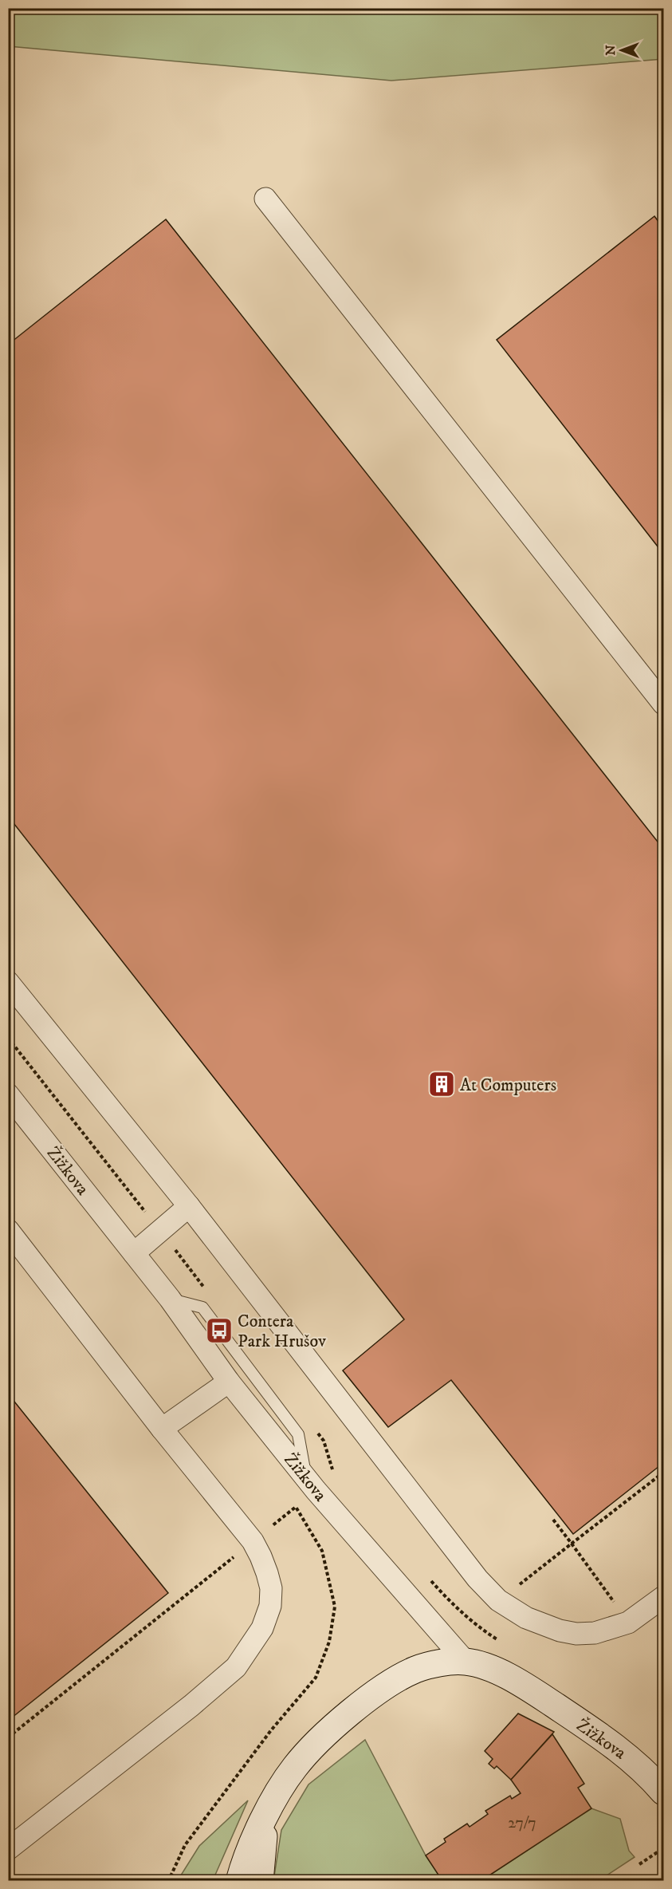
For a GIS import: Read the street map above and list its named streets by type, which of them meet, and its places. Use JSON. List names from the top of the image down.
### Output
{
  "streets": {
    "main road": ["Žižkova"]
  },
  "places": {
    "building": ["At Computers"],
    "bus stop": ["Contera Park Hrušov"]
  },
  "house_numbers": ["27/7"],
  "north": "left"
}
